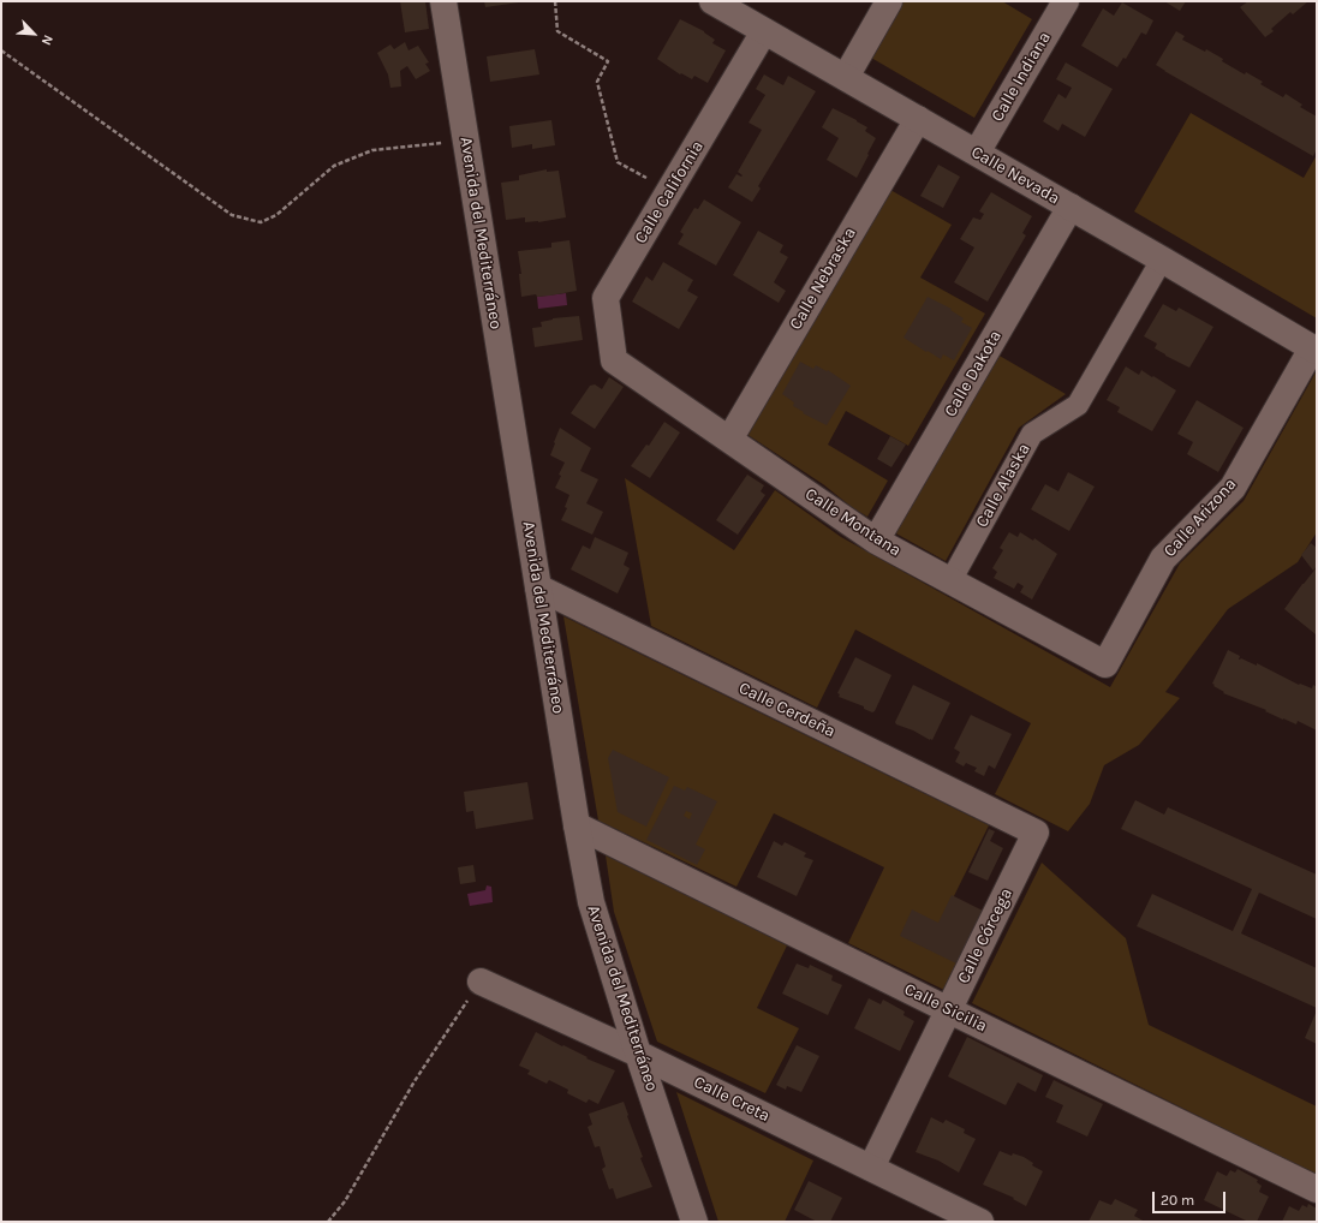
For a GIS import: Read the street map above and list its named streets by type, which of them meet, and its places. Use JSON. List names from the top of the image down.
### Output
{
  "streets": {
    "street": [
      "Calle Indiana",
      "Calle Nevada",
      "Calle California",
      "Avenida del Mediterráneo",
      "Calle Nebraska",
      "Calle Dakota",
      "Calle Alaska",
      "Calle Arizona",
      "Calle Montana",
      "Calle Cerdeña",
      "Calle Córcega",
      "Calle Sicilia",
      "Calle Creta"
    ]
  },
  "crossings": [
    ["Calle Indiana", "Calle Nevada"],
    ["Calle Nevada", "Calle California"],
    ["Calle Nevada", "Calle Nebraska"],
    ["Calle Nevada", "Calle Dakota"],
    ["Calle Nevada", "Calle Alaska"],
    ["Calle Nevada", "Calle Arizona"],
    ["Calle California", "Calle Montana"],
    ["Avenida del Mediterráneo", "Calle Cerdeña"],
    ["Avenida del Mediterráneo", "Calle Sicilia"],
    ["Avenida del Mediterráneo", "Calle Creta"],
    ["Calle Nebraska", "Calle Montana"],
    ["Calle Dakota", "Calle Montana"],
    ["Calle Alaska", "Calle Montana"],
    ["Calle Arizona", "Calle Montana"],
    ["Calle Cerdeña", "Calle Córcega"],
    ["Calle Córcega", "Calle Sicilia"],
    ["Calle Córcega", "Calle Creta"]
  ],
  "scale_bar": "20 m",
  "north": "bottom right"
}
